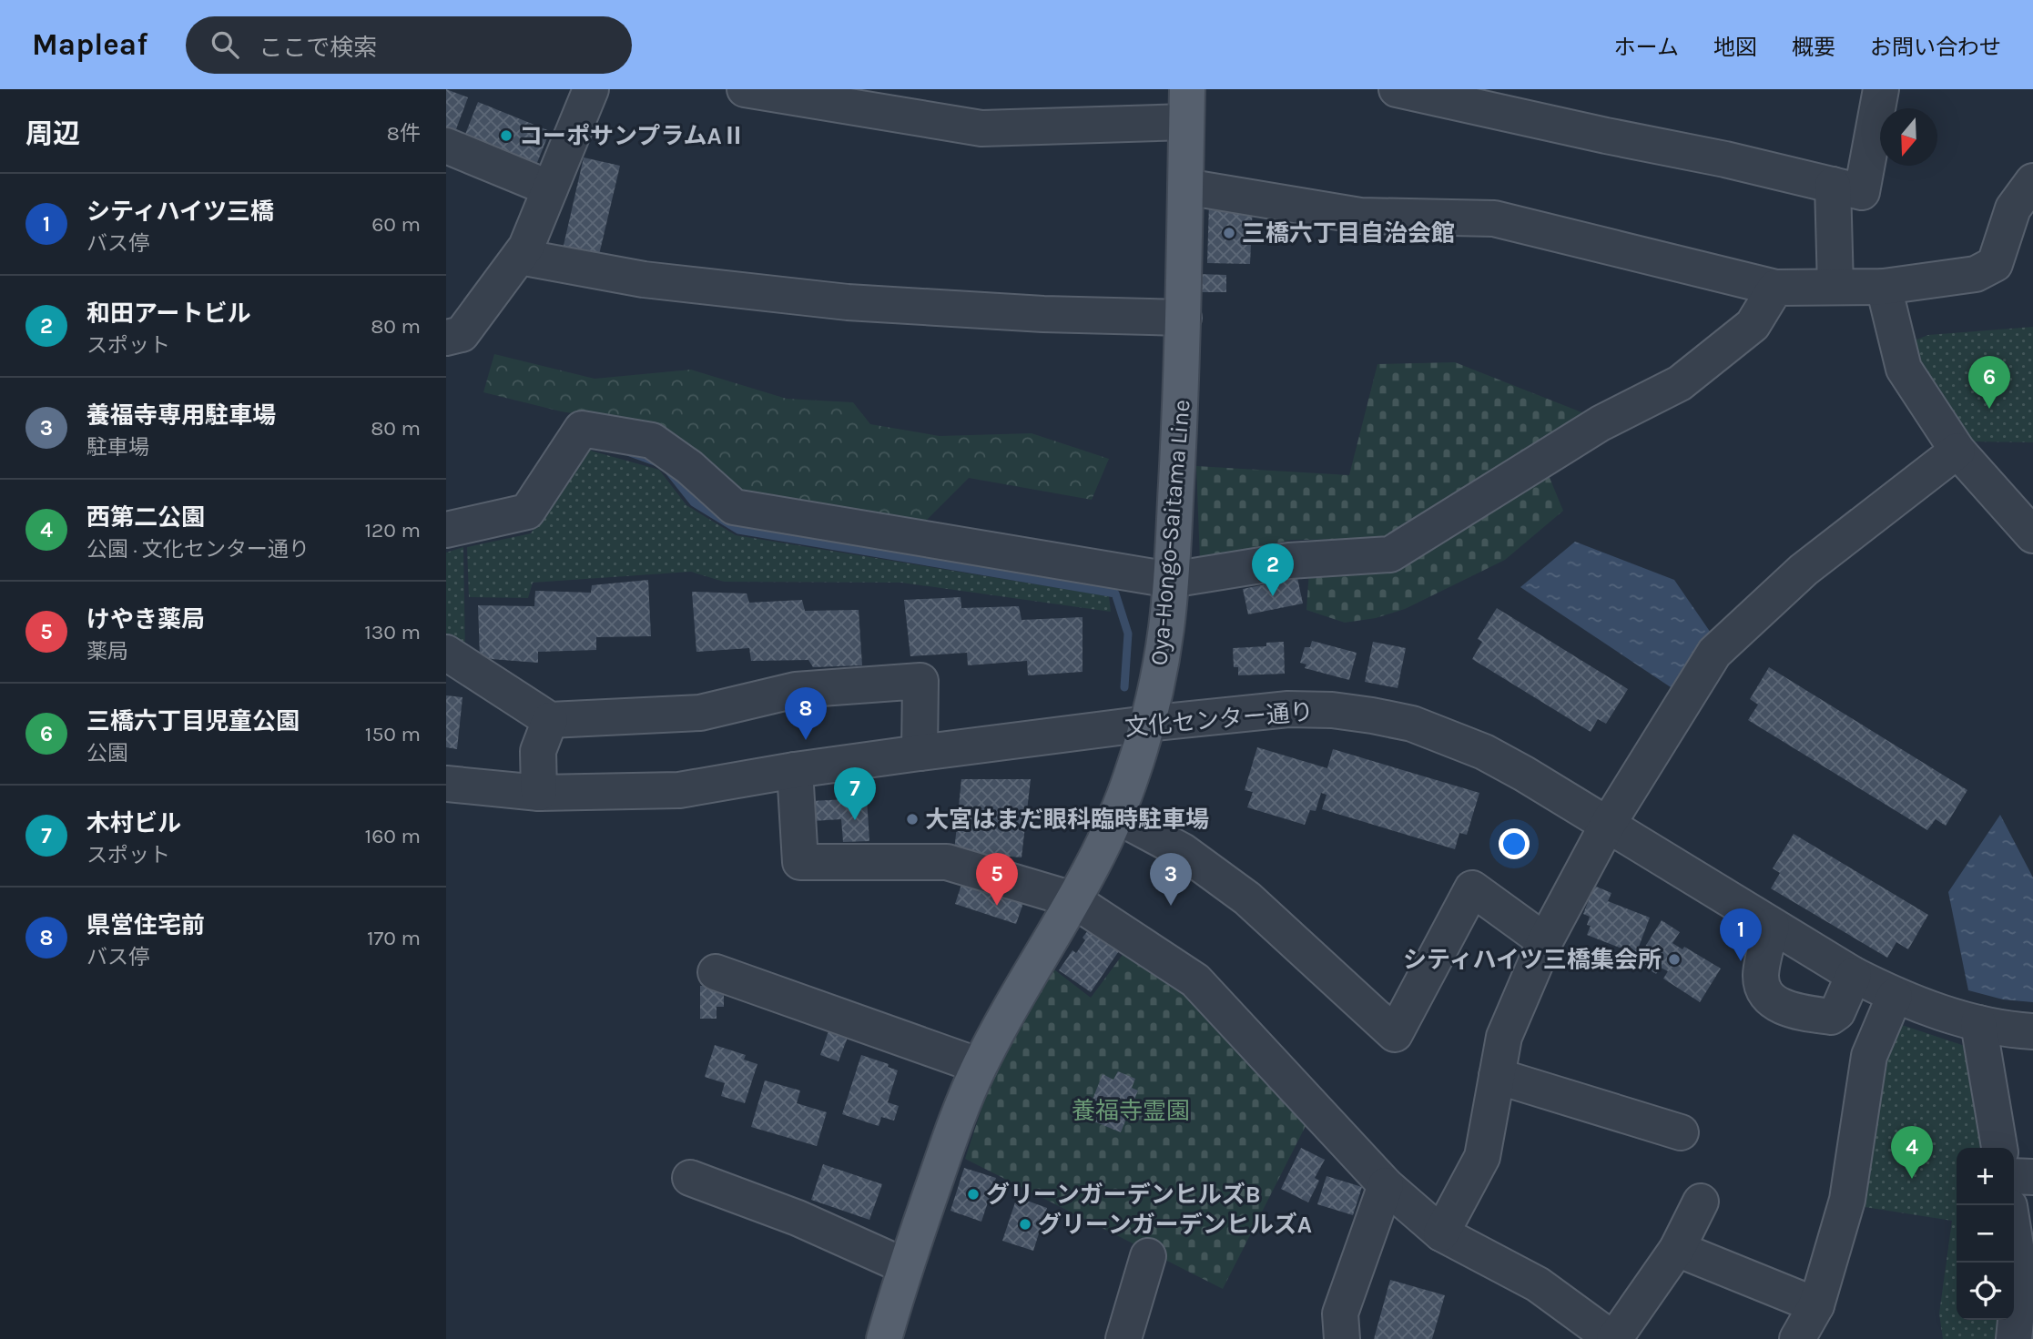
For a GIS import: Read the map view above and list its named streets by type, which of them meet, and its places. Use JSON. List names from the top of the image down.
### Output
{
  "streets": {
    "main road": ["Oya-Hongo-Saitama Line"],
    "street": ["文化センター通り"]
  },
  "crossings": [
    ["Oya-Hongo-Saitama Line", "文化センター通り"]
  ],
  "parks": ["養福寺霊園"],
  "places": [
    "コーポサンプラムAⅡ",
    "三橋六丁目自治会館",
    "大宮はまだ眼科臨時駐車場",
    "シティハイツ三橋集会所",
    "グリーンガーデンヒルズB",
    "グリーンガーデンヒルズA"
  ],
  "north": "bottom",
  "page": {
    "header": "Mapleaf",
    "search": "ここで検索",
    "nav": [
      "ホーム",
      "地図",
      "概要",
      "お問い合わせ"
    ],
    "heading": ["周辺", "8件"],
    "list": [
      {
        "mark": "1",
        "name": "シティハイツ三橋",
        "note": "バス停",
        "value": "60 m"
      },
      {
        "mark": "2",
        "name": "和田アートビル",
        "note": "スポット",
        "value": "80 m"
      },
      {
        "mark": "3",
        "name": "養福寺専用駐車場",
        "note": "駐車場",
        "value": "80 m"
      },
      {
        "mark": "4",
        "name": "西第二公園",
        "note": "公園 · 文化センター通り",
        "value": "120 m"
      },
      {
        "mark": "5",
        "name": "けやき薬局",
        "note": "薬局",
        "value": "130 m"
      },
      {
        "mark": "6",
        "name": "三橋六丁目児童公園",
        "note": "公園",
        "value": "150 m"
      },
      {
        "mark": "7",
        "name": "木村ビル",
        "note": "スポット",
        "value": "160 m"
      },
      {
        "mark": "8",
        "name": "県営住宅前",
        "note": "バス停",
        "value": "170 m"
      }
    ],
    "pins": [
      "6",
      "2",
      "8",
      "7",
      "3",
      "5",
      "1",
      "4"
    ],
    "map_buttons": ["+", "−"]
  }
}
